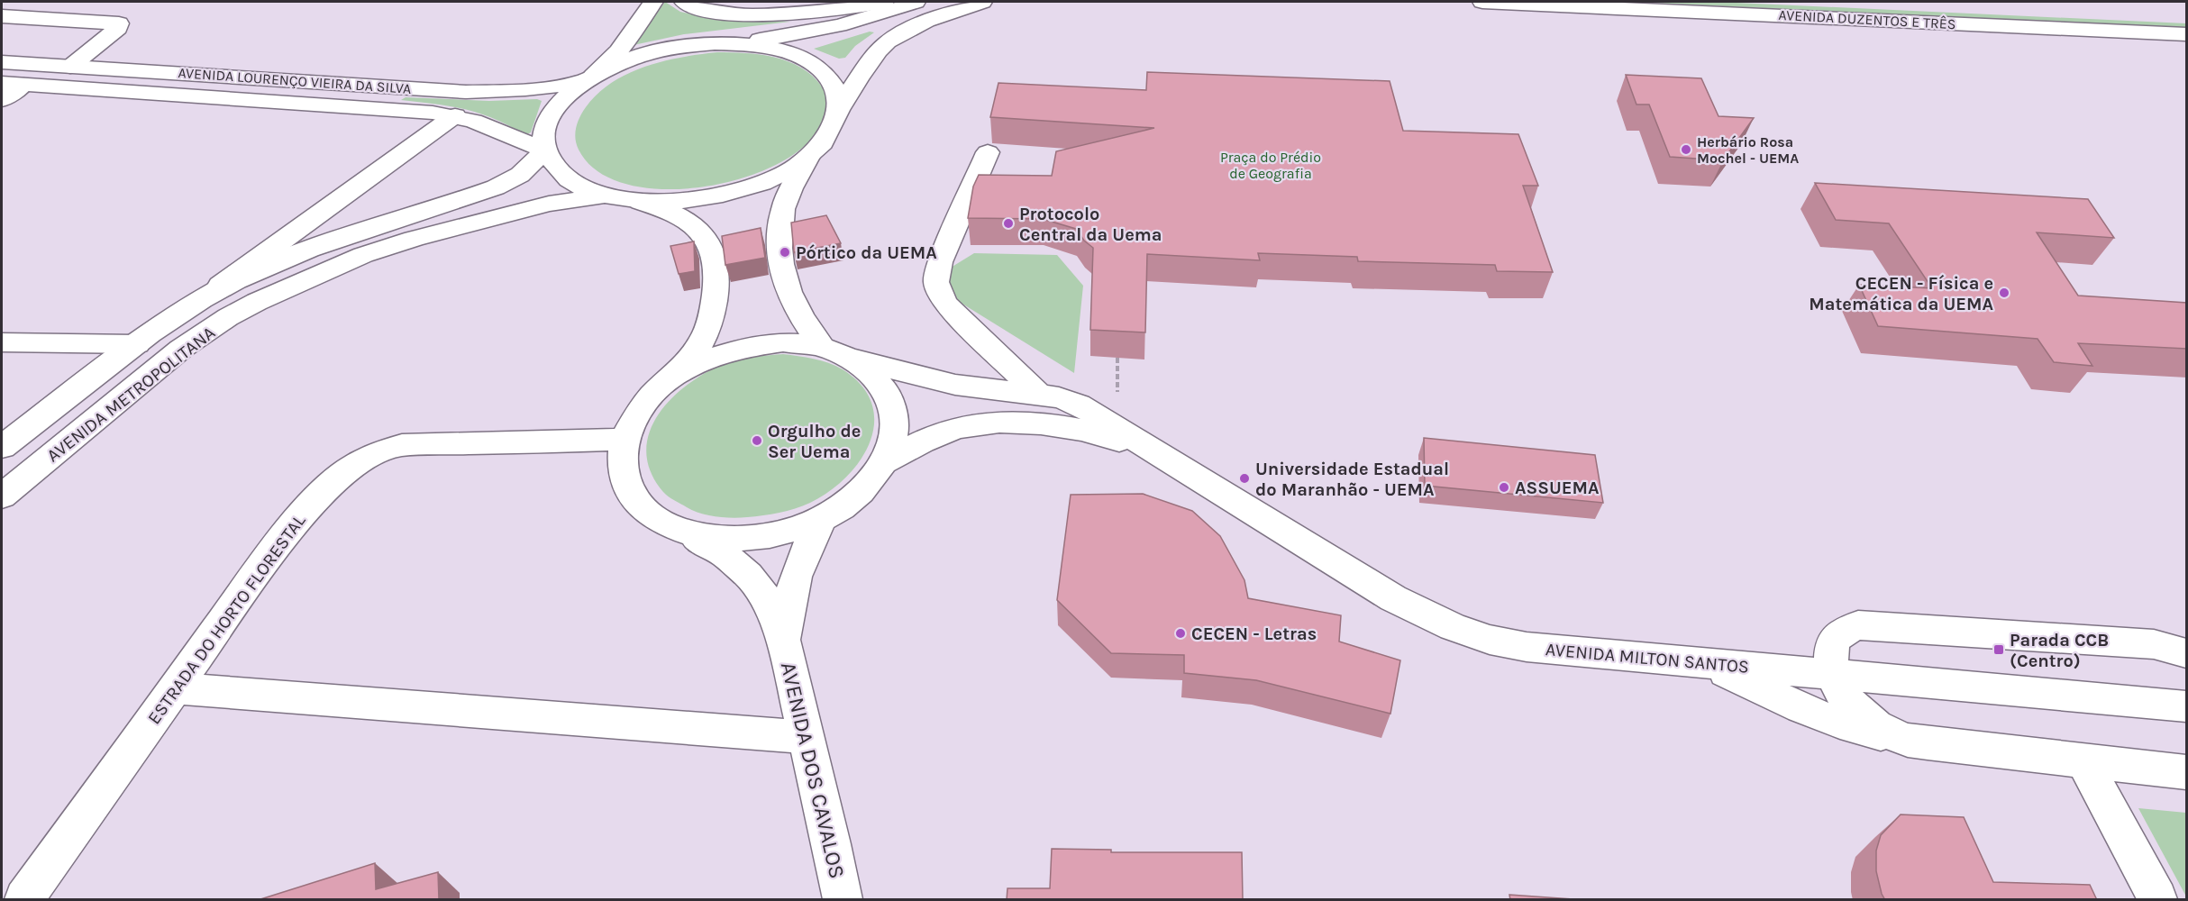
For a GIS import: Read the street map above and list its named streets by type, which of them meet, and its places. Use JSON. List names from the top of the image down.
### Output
{
  "streets": {
    "main road": [
      "AVENIDA DUZENTOS E TRÊS",
      "AVENIDA LOURENÇO VIEIRA DA SILVA",
      "AVENIDA METROPOLITANA",
      "ESTRADA DO HORTO FLORESTAL",
      "AVENIDA MILTON SANTOS",
      "AVENIDA DOS CAVALOS"
    ]
  },
  "crossings": [
    ["AVENIDA LOURENÇO VIEIRA DA SILVA", "AVENIDA METROPOLITANA"]
  ],
  "parks": ["Praça do Prédio de Geografia"],
  "places": {
    "other": [
      "Herbário Rosa Mochel - UEMA",
      "Protocolo Central da Uema",
      "Pórtico da UEMA",
      "CECEN - Física e Matemática da UEMA",
      "Orgulho de Ser Uema",
      "Universidade Estadual do Maranhão - UEMA",
      "ASSUEMA",
      "CECEN - Letras"
    ],
    "transit": ["Parada CCB (Centro)"]
  }
}
